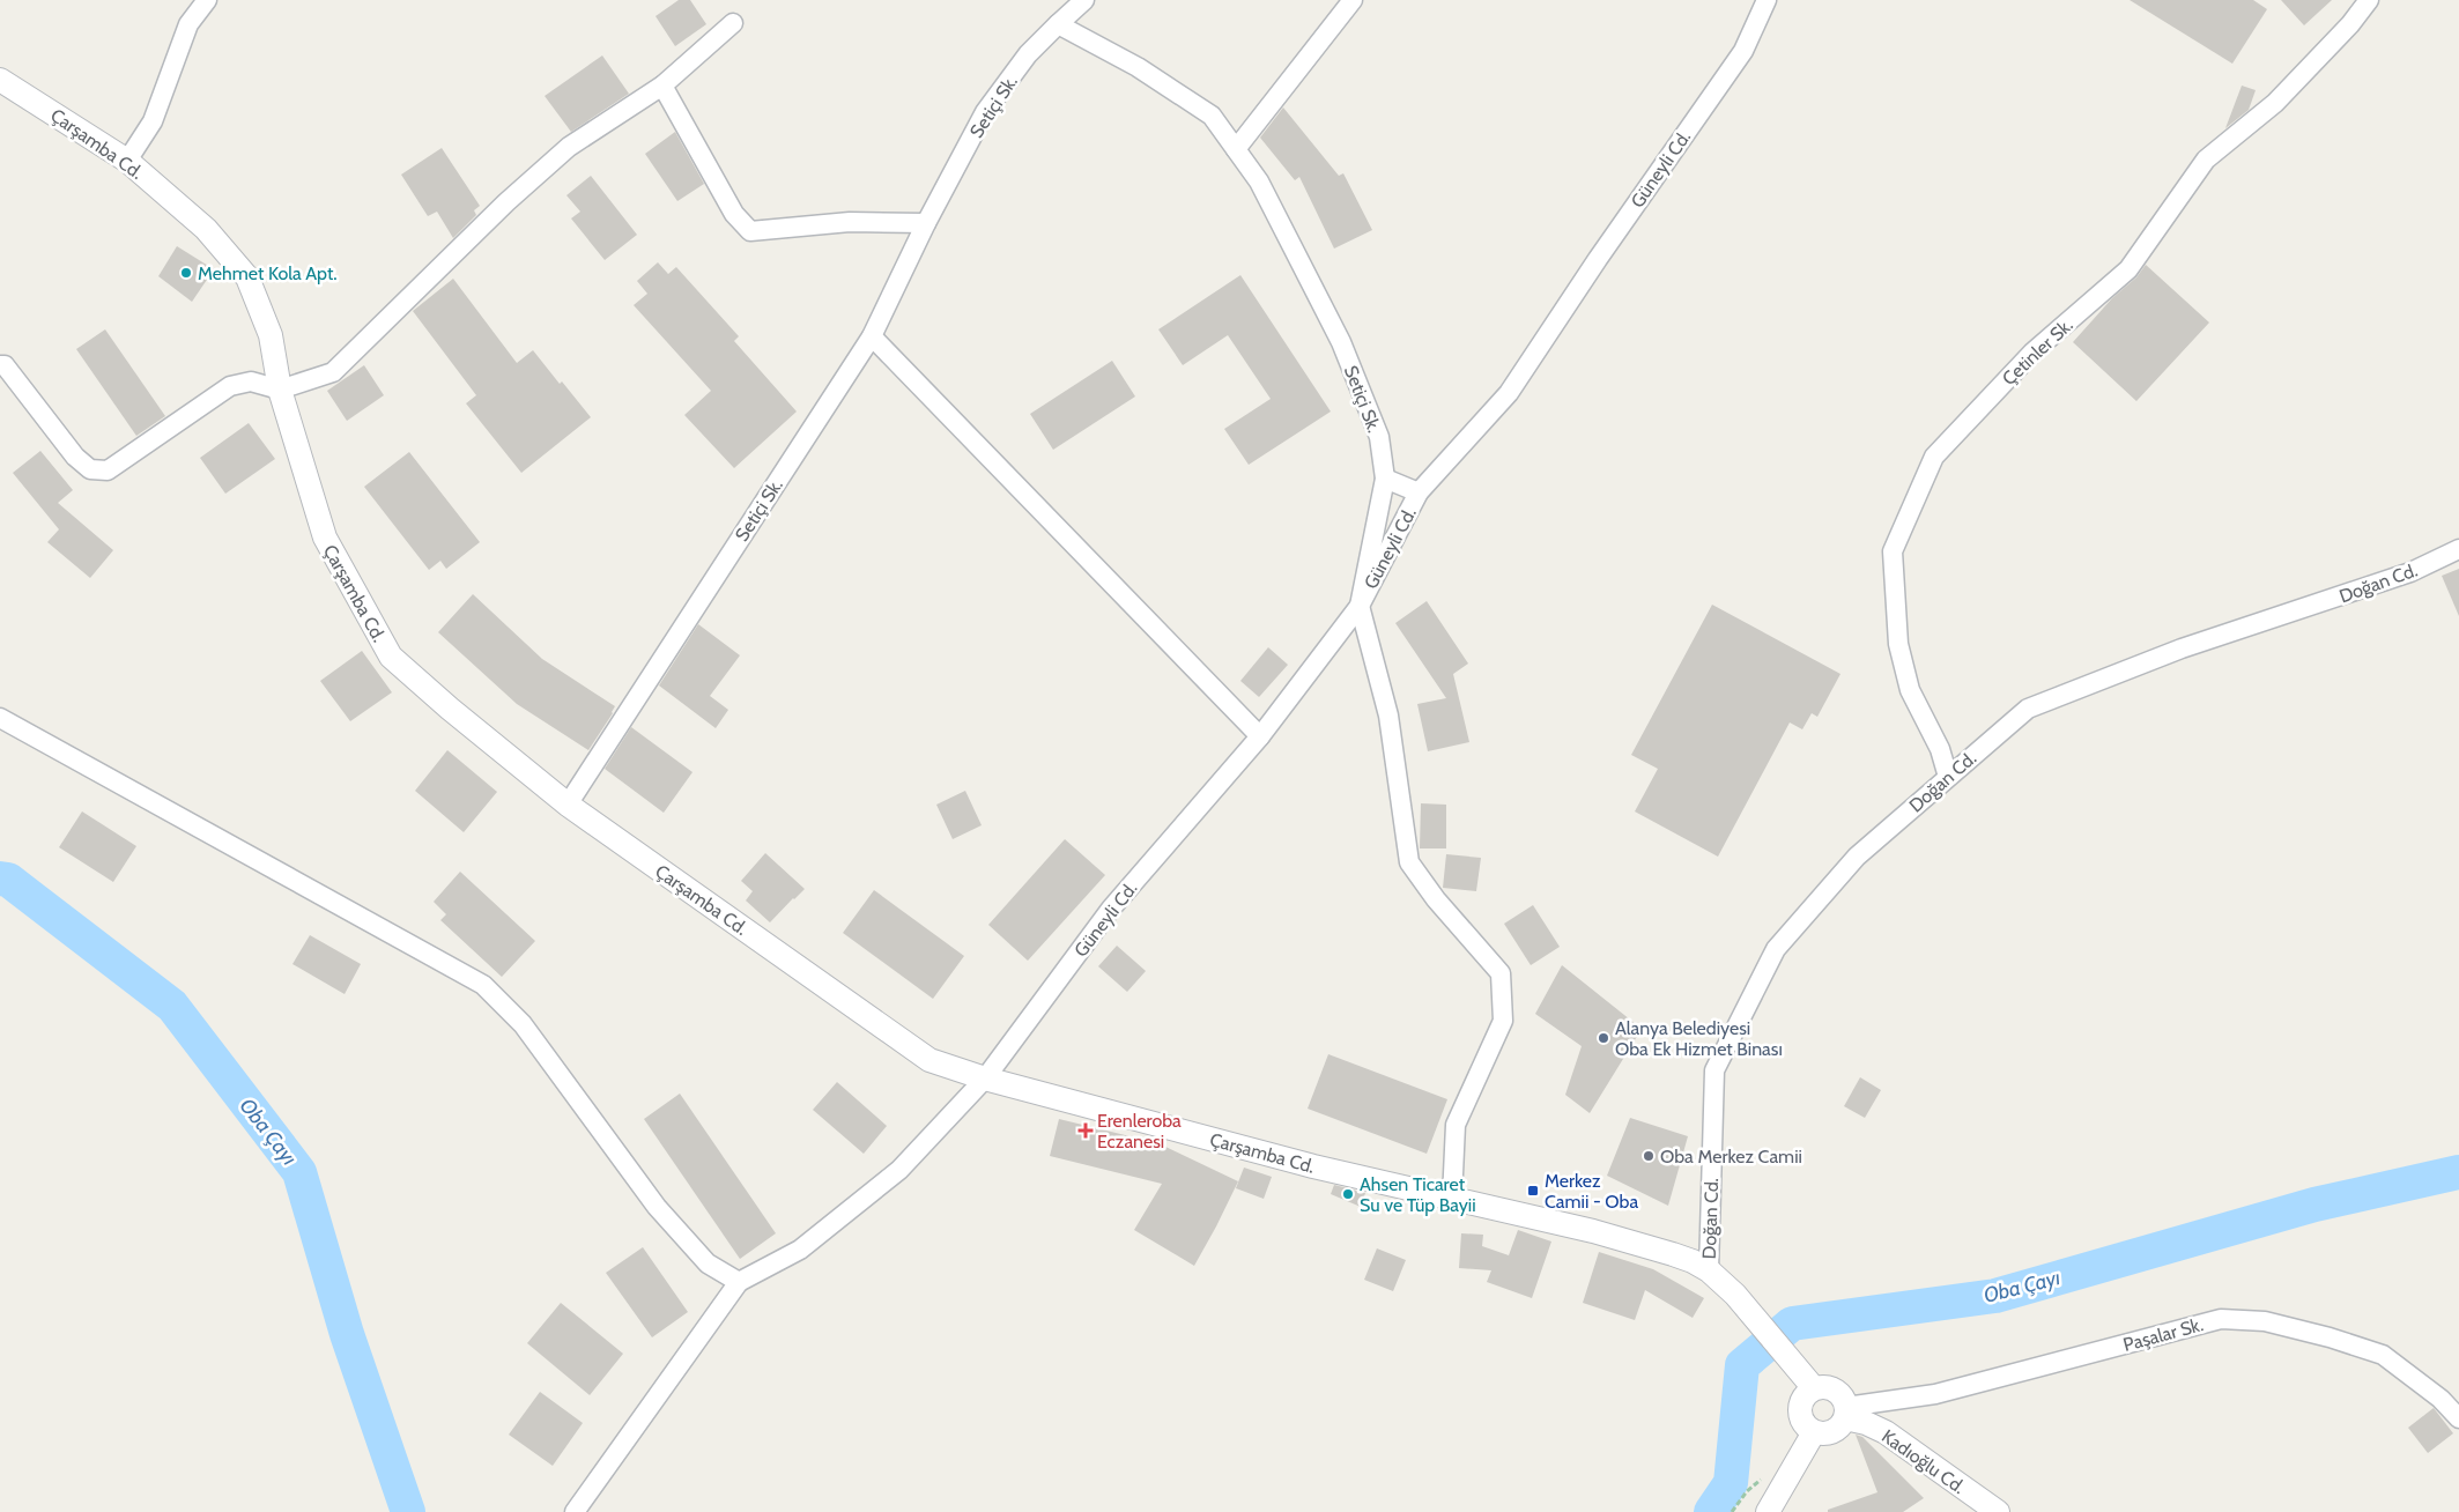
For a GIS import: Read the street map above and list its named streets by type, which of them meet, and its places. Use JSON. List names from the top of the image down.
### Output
{
  "streets": {
    "street": [
      "Setiçi Sk.",
      "Çarşamba Cd.",
      "Güneyli Cd.",
      "Çetinler Sk.",
      "Doğan Cd.",
      "Paşalar Sk.",
      "Kadıoğlu Cd."
    ]
  },
  "crossings": [
    ["Setiçi Sk.", "Çarşamba Cd."],
    ["Setiçi Sk.", "Güneyli Cd."],
    ["Çarşamba Cd.", "Güneyli Cd."],
    ["Çarşamba Cd.", "Doğan Cd."],
    ["Çarşamba Cd.", "Paşalar Sk."],
    ["Çarşamba Cd.", "Kadıoğlu Cd."],
    ["Çetinler Sk.", "Doğan Cd."],
    ["Paşalar Sk.", "Kadıoğlu Cd."]
  ],
  "water": ["Oba Çayı"],
  "places": {
    "other": [
      "Mehmet Kola Apt.",
      "Alanya Belediyesi Oba Ek Hizmet Binası",
      "Oba Merkez Camii",
      "Ahsen Ticaret Su ve Tüp Bayii"
    ],
    "health": ["Erenleroba Eczanesi"],
    "transit": ["Merkez Camii - Oba"]
  }
}
